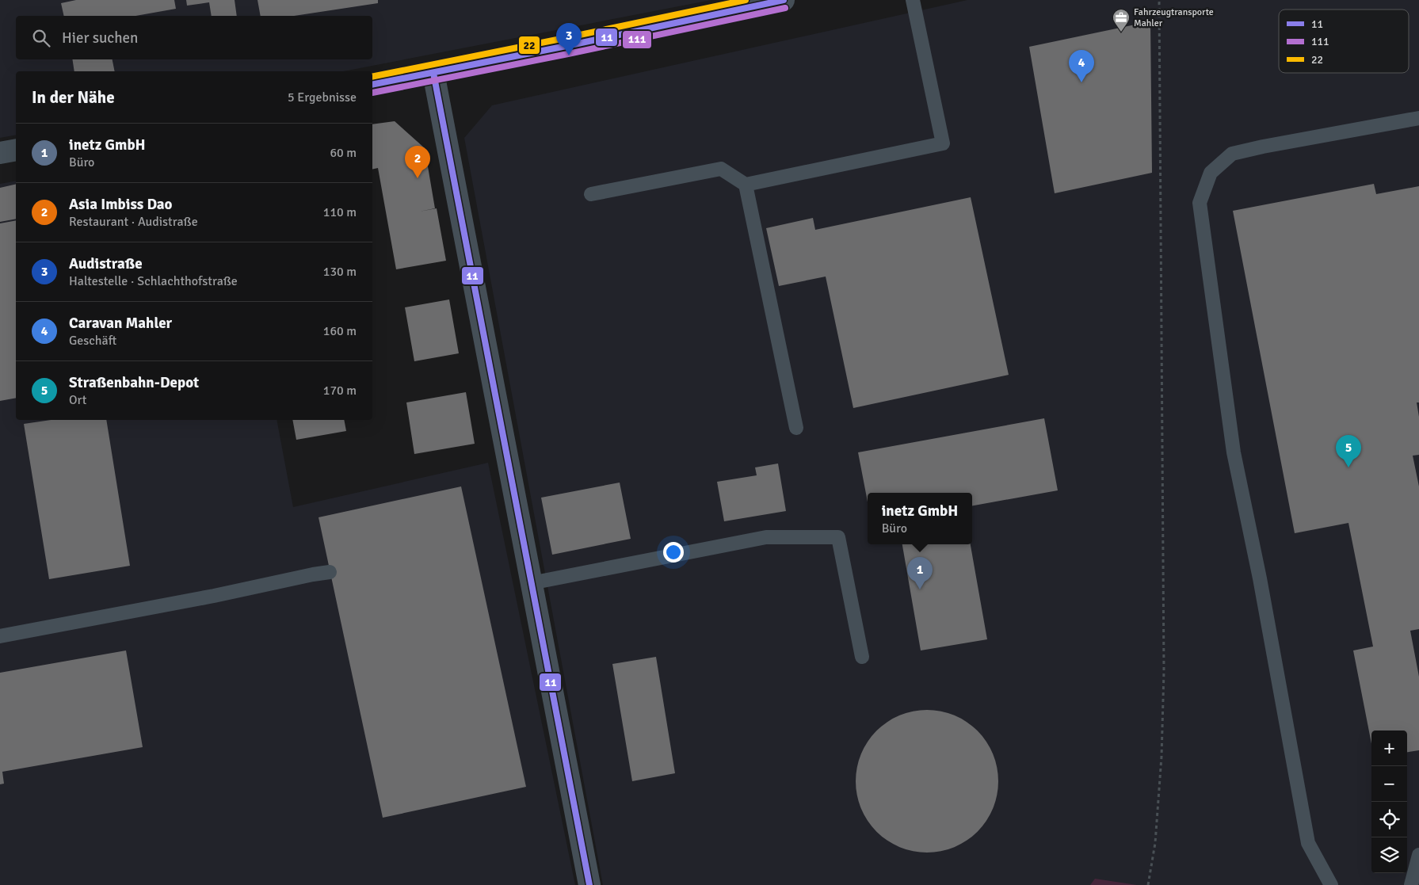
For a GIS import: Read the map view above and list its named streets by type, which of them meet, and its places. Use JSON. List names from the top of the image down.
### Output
{
  "places": {
    "office": ["Fahrzeugtransporte Mahler"]
  },
  "lines": ["transit line 11", "transit line 22", "transit line 111"],
  "legend": ["11", "111", "22"],
  "page": {
    "search": "Hier suchen",
    "pins": [
      "3",
      "4",
      "2",
      "5",
      "1"
    ],
    "heading": ["In der Nähe", "5 Ergebnisse"],
    "list": [
      {
        "mark": "1",
        "name": "inetz GmbH",
        "note": "Büro",
        "value": "60 m"
      },
      {
        "mark": "2",
        "name": "Asia Imbiss Dao",
        "note": "Restaurant · Audistraße",
        "value": "110 m"
      },
      {
        "mark": "3",
        "name": "Audistraße",
        "note": "Haltestelle · Schlachthofstraße",
        "value": "130 m"
      },
      {
        "mark": "4",
        "name": "Caravan Mahler",
        "note": "Geschäft",
        "value": "160 m"
      },
      {
        "mark": "5",
        "name": "Straßenbahn-Depot",
        "note": "Ort",
        "value": "170 m"
      }
    ],
    "popup": ["inetz GmbH", "Büro"],
    "map_buttons": ["+", "−"]
  }
}
